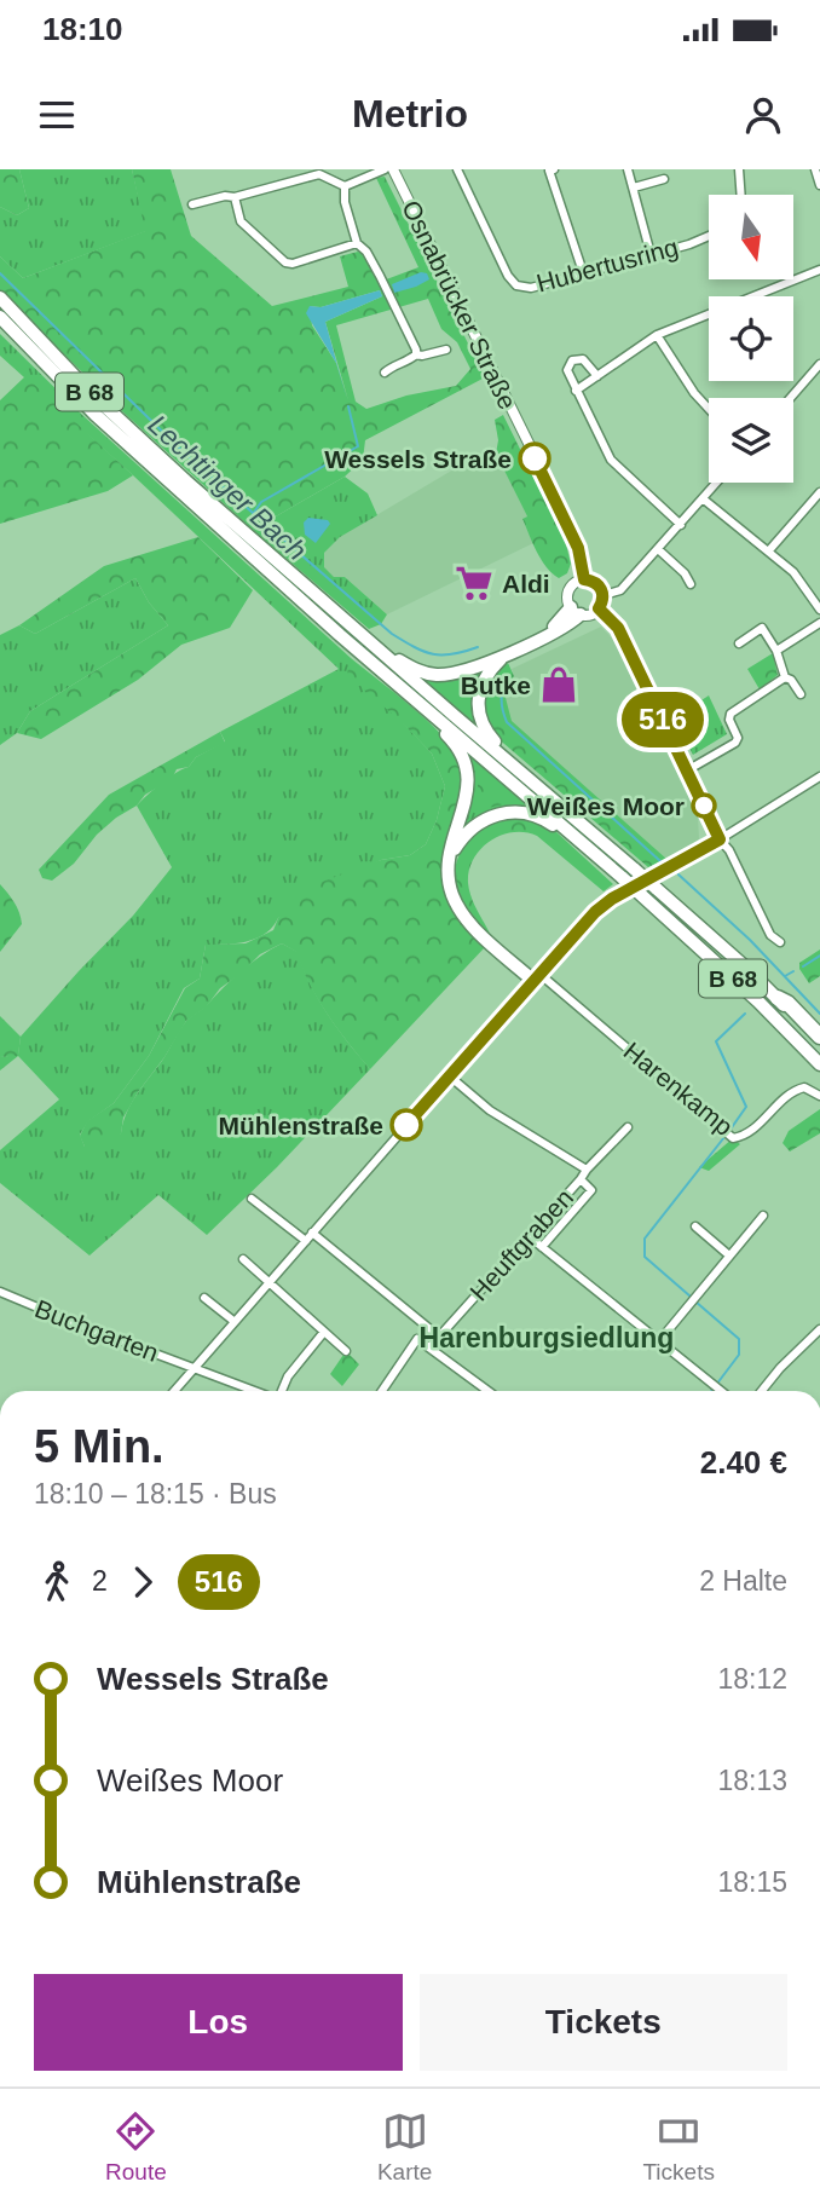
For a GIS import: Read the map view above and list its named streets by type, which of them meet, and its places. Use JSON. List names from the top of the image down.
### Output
{
  "streets": {
    "highway": ["B 68"],
    "street": [
      "Hubertusring",
      "Osnabrücker Straße",
      "Harenkamp",
      "Heuftgraben",
      "Buchgarten"
    ]
  },
  "districts": ["Harenburgsiedlung"],
  "water": ["Lechtinger Bach"],
  "places": {
    "other": ["Wessels Straße", "Weißes Moor", "Mühlenstraße"],
    "supermarket": ["Aldi"],
    "shop": ["Butke"]
  },
  "lines": ["bus line 516"],
  "north": "bottom",
  "page": {
    "status": "18:10",
    "header": "Metrio",
    "on_map": "516",
    "heading": ["5 Min.", "18:10 – 18:15 · Bus", "2.40 €"],
    "legs": ["2", "516", "2 Halte"],
    "list": [
      {
        "name": "Wessels Straße",
        "value": "18:12"
      },
      {
        "name": "Weißes Moor",
        "value": "18:13"
      },
      {
        "name": "Mühlenstraße",
        "value": "18:15"
      }
    ],
    "buttons": ["Los", "Tickets"],
    "tabs": ["Route", "Karte", "Tickets"]
  }
}
